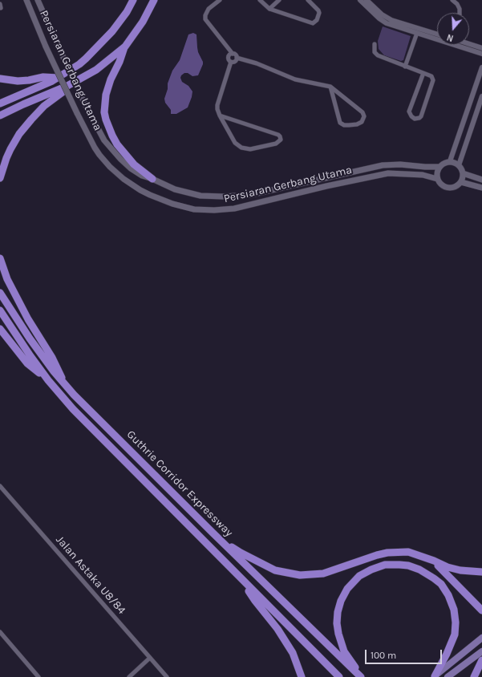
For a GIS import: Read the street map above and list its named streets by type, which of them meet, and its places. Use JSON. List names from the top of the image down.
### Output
{
  "streets": {
    "highway": ["Guthrie Corridor Expressway"],
    "main road": ["Persiaran Gerbang Utama"],
    "street": ["Jalan Astaka U8/84"]
  },
  "scale_bar": "100 m",
  "north": "bottom"
}
